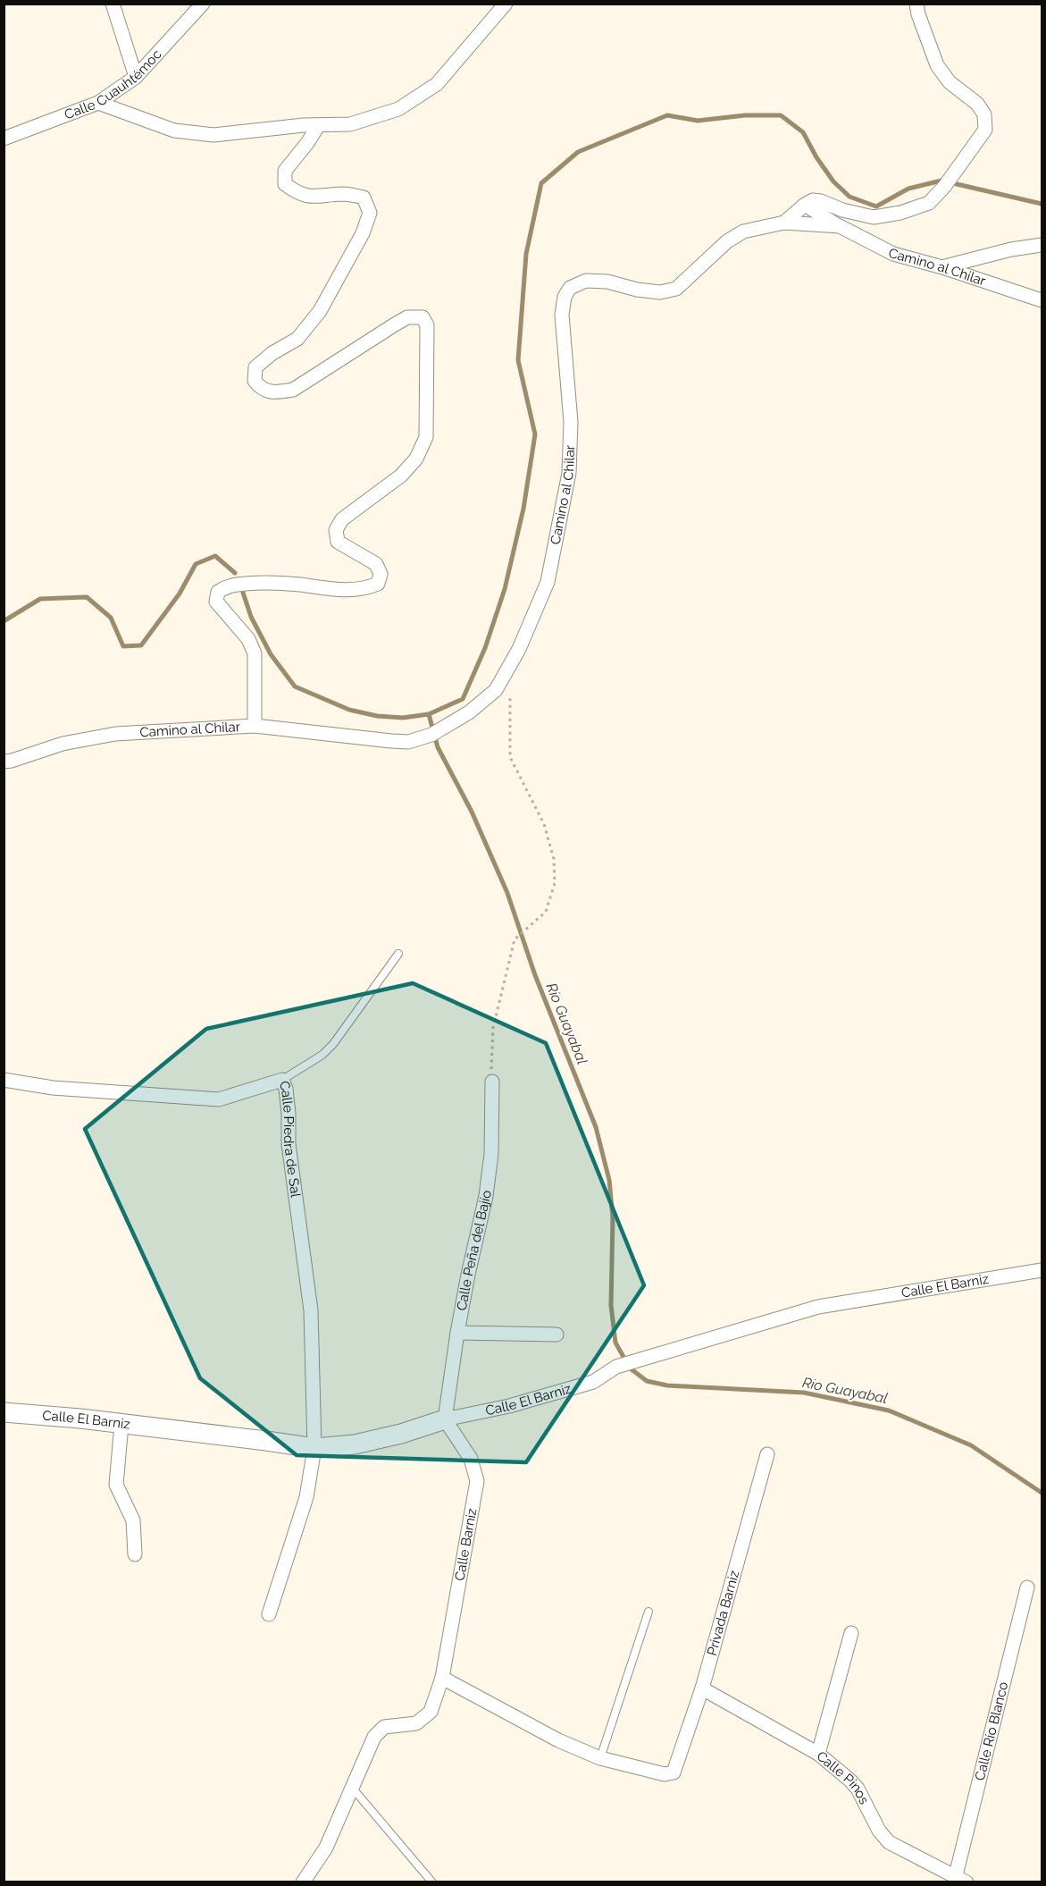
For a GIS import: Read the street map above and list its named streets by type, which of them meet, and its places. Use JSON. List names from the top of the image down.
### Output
{
  "streets": {
    "street": [
      "Calle Cuauhtémoc",
      "Camino al Chilar",
      "Calle Piedra de Sal",
      "Calle Peña del Bajío",
      "Calle El Barniz",
      "Calle Barniz",
      "Privada Barniz",
      "Calle Río Blanco",
      "Calle Pinos"
    ]
  },
  "crossings": [
    ["Calle Piedra de Sal", "Calle El Barniz"],
    ["Calle Peña del Bajío", "Calle El Barniz"],
    ["Calle Peña del Bajío", "Calle Barniz"],
    ["Calle El Barniz", "Calle Barniz"],
    ["Privada Barniz", "Calle Pinos"],
    ["Calle Río Blanco", "Calle Pinos"]
  ],
  "water": ["Río Guayabal"]
}
